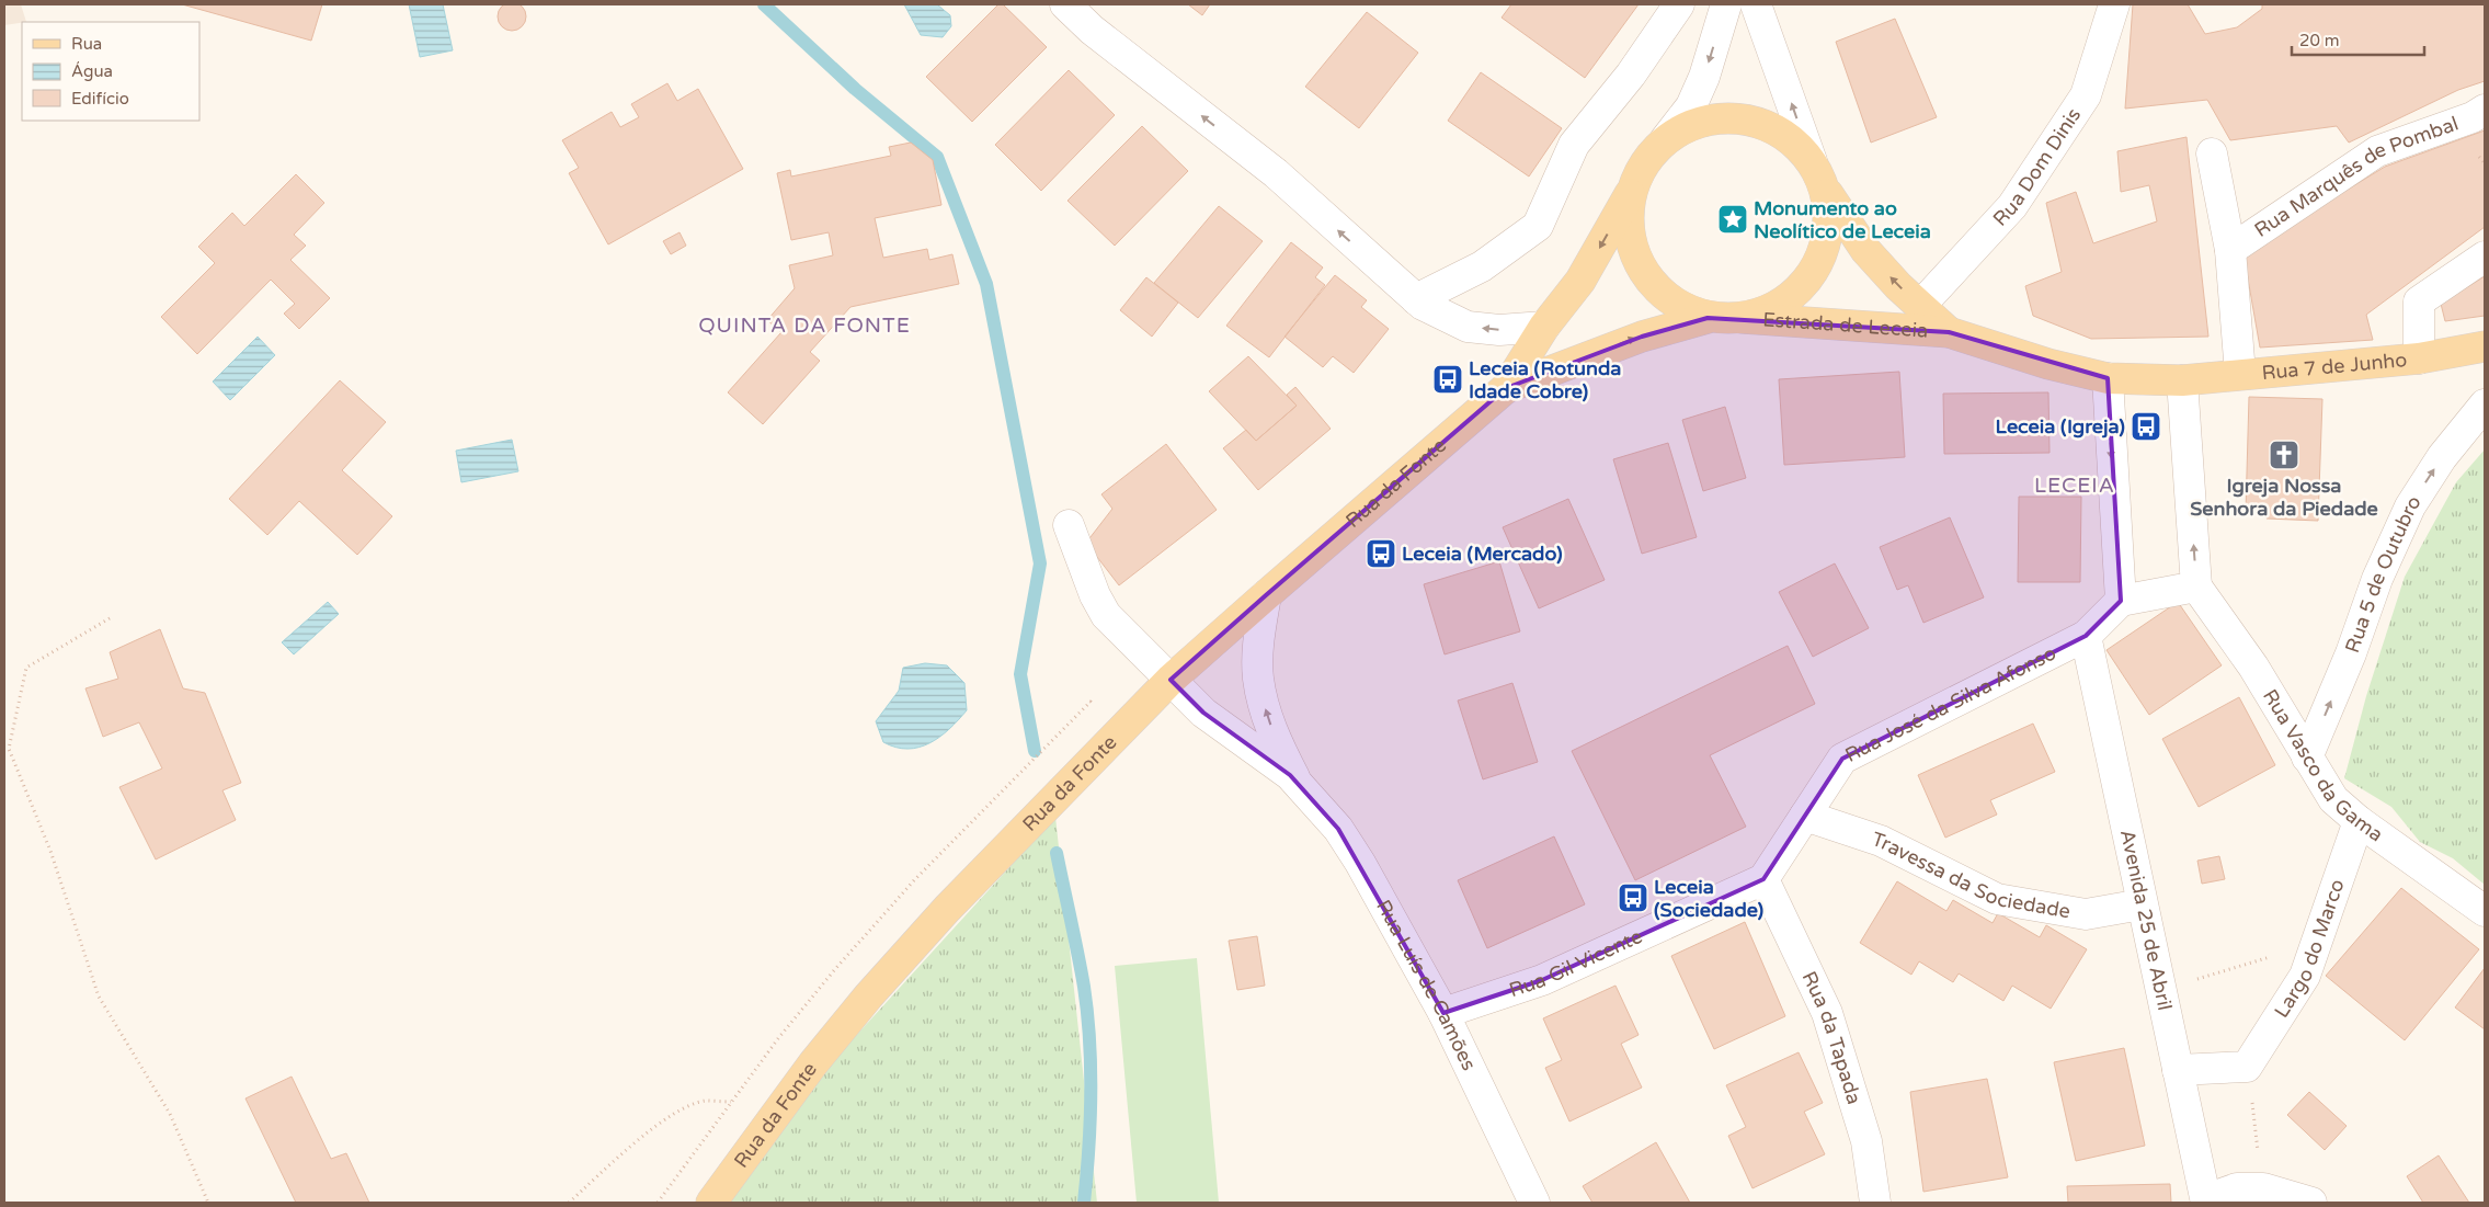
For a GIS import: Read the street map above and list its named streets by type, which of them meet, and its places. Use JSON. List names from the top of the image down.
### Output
{
  "streets": {
    "main road": ["Estrada de Leceia", "Rua 7 de Junho", "Rua da Fonte"],
    "street": [
      "Rua Dom Dinis",
      "Rua Marquês de Pombal",
      "Rua 5 de Outubro",
      "Rua José da Silva Afonso",
      "Rua Vasco da Gama",
      "Travessa da Sociedade",
      "Avenida 25 de Abril",
      "Largo do Marco",
      "Rua Gil Vicente",
      "Rua Luís de Camões",
      "Rua da Tapada"
    ]
  },
  "crossings": [
    ["Rua Dom Dinis", "Estrada de Leceia"],
    ["Estrada de Leceia", "Rua 7 de Junho"],
    ["Rua da Fonte", "Rua Luís de Camões"],
    ["Rua 5 de Outubro", "Rua Vasco da Gama"],
    ["Rua José da Silva Afonso", "Travessa da Sociedade"],
    ["Rua José da Silva Afonso", "Avenida 25 de Abril"],
    ["Rua José da Silva Afonso", "Rua Gil Vicente"],
    ["Rua José da Silva Afonso", "Rua da Tapada"],
    ["Rua Vasco da Gama", "Largo do Marco"],
    ["Travessa da Sociedade", "Avenida 25 de Abril"],
    ["Rua Gil Vicente", "Rua Luís de Camões"],
    ["Rua Gil Vicente", "Rua da Tapada"]
  ],
  "one_way": ["Rua 5 de Outubro"],
  "districts": ["QUINTA DA FONTE", "LECEIA"],
  "places": {
    "place": ["Monumento ao Neolítico de Leceia"],
    "bus stop": [
      "Leceia (Rotunda Idade Cobre)",
      "Leceia (Igreja)",
      "Leceia (Mercado)",
      "Leceia (Sociedade)"
    ],
    "church": ["Igreja Nossa Senhora da Piedade"]
  },
  "legend": ["Rua", "Água", "Edifício"],
  "scale_bar": "20 m"
}
